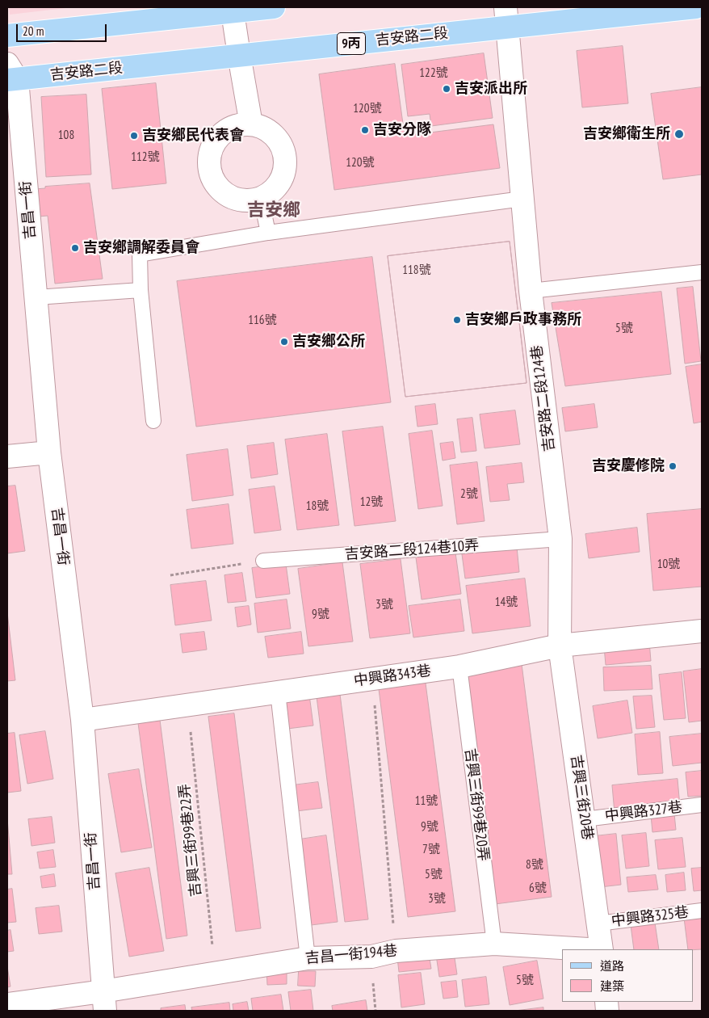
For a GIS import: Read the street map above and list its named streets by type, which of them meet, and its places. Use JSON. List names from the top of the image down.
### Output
{
  "streets": {
    "main road": ["吉安路二段", "9丙"],
    "street": [
      "吉昌一街",
      "吉安路二段124巷",
      "中興路343巷",
      "吉興三街20巷",
      "吉昌一街194巷"
    ],
    "lane": [
      "吉安路二段124巷10弄",
      "吉興三街99巷20弄",
      "中興路327巷",
      "中興路325巷"
    ],
    "path": ["吉興三街99巷22弄"]
  },
  "crossings": [
    ["吉安路二段", "吉昌一街"],
    ["吉安路二段", "吉安路二段124巷"],
    ["吉昌一街", "中興路343巷"],
    ["吉昌一街", "吉昌一街194巷"],
    ["吉安路二段124巷", "吉安路二段124巷10弄"],
    ["吉安路二段124巷", "中興路343巷"],
    ["吉安路二段124巷", "吉興三街20巷"],
    ["中興路343巷", "吉興三街20巷"],
    ["中興路343巷", "吉興三街99巷20弄"],
    ["中興路343巷", "吉興三街99巷22弄"],
    ["吉興三街20巷", "中興路327巷"],
    ["吉興三街20巷", "中興路325巷"],
    ["吉興三街99巷20弄", "吉昌一街194巷"],
    ["吉興三街99巷22弄", "吉昌一街194巷"]
  ],
  "districts": ["吉安鄉"],
  "places": [
    "吉安派出所",
    "吉安分隊",
    "吉安鄉衛生所",
    "吉安鄉民代表會",
    "吉安鄉調解委員會",
    "吉安鄉戶政事務所",
    "吉安鄉公所",
    "吉安慶修院"
  ],
  "house_numbers": [
    "122號",
    "120號",
    "108",
    "112號",
    "120號",
    "118號",
    "116號",
    "5號",
    "2號",
    "12號",
    "18號",
    "10號",
    "14號",
    "3號",
    "9號",
    "11號",
    "9號",
    "7號",
    "8號",
    "5號",
    "6號",
    "3號",
    "5號"
  ],
  "legend": ["道路", "建築"],
  "scale_bar": "20 m"
}
